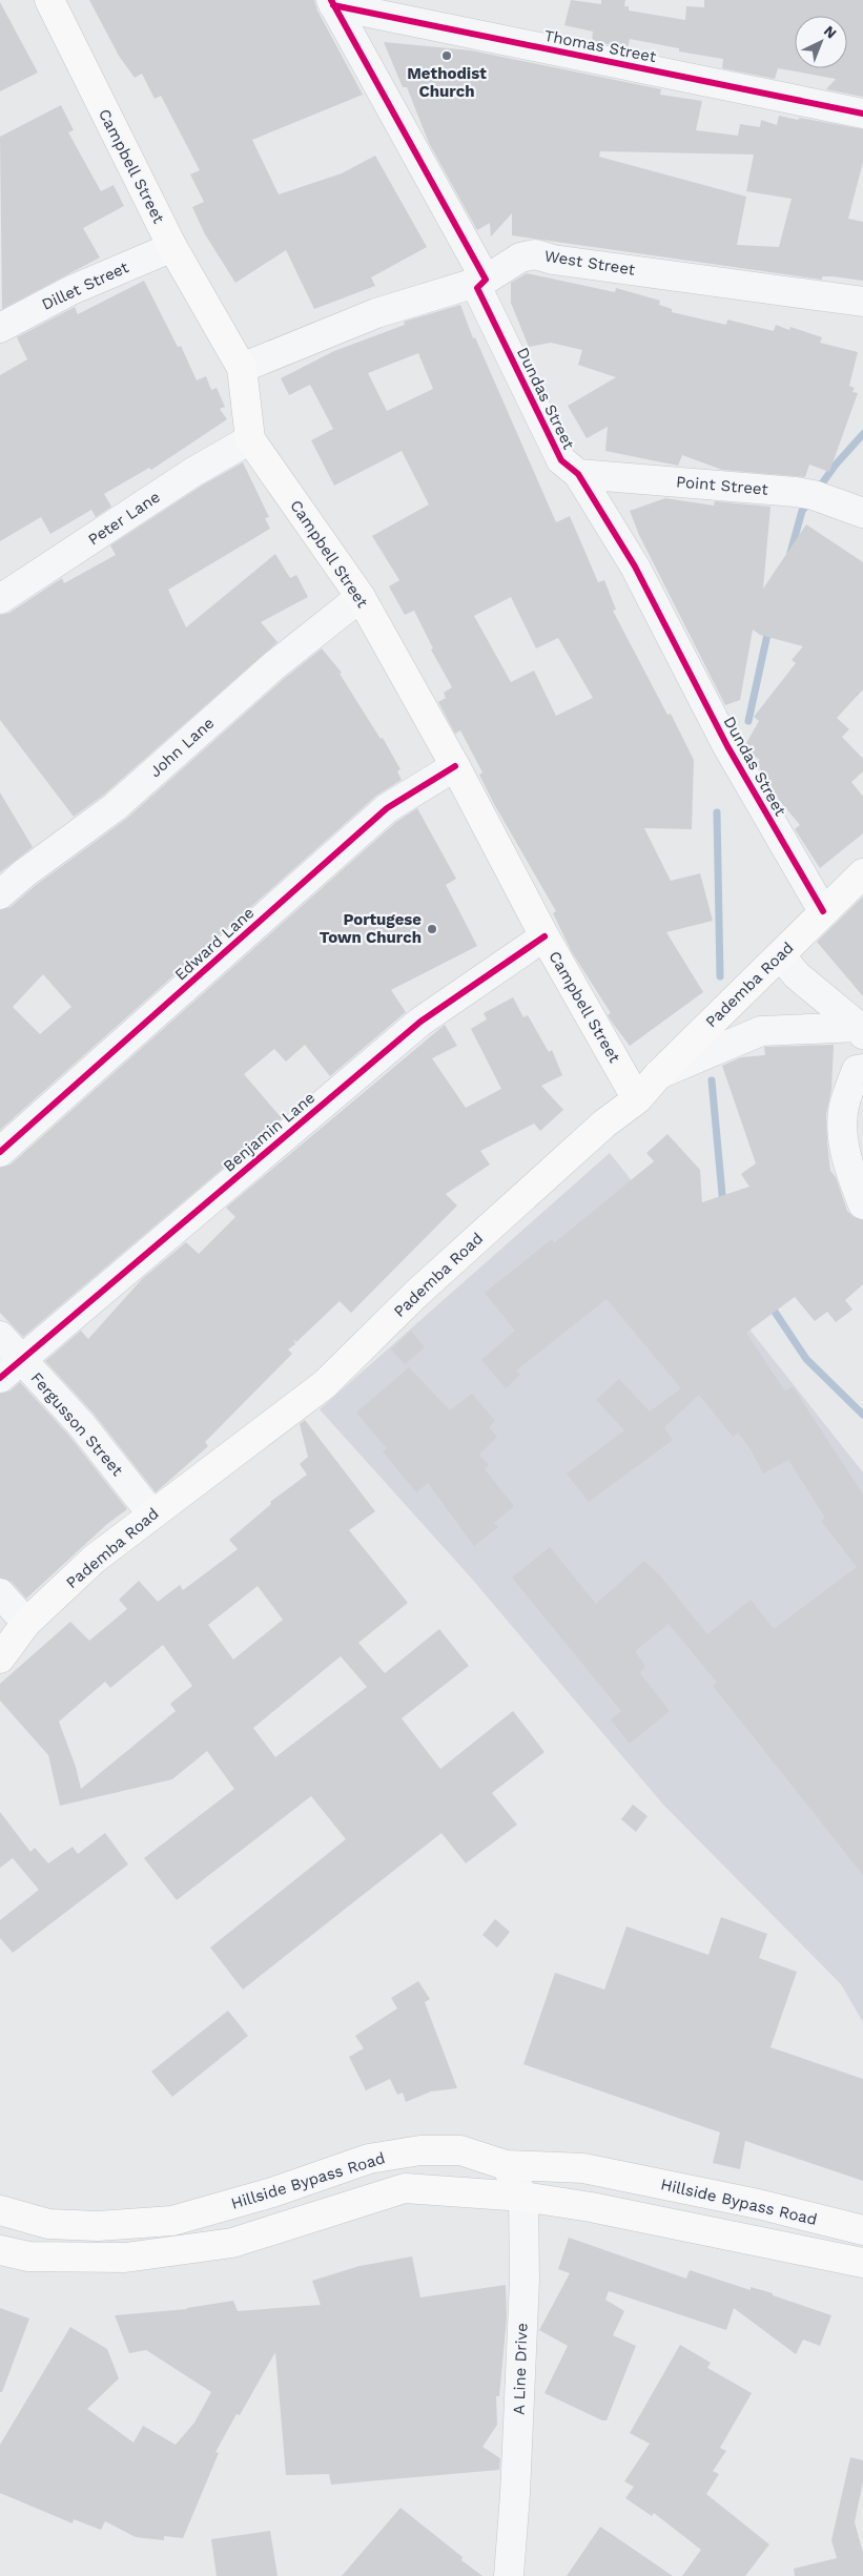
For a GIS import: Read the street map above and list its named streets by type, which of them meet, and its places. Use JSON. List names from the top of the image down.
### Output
{
  "streets": {
    "main road": ["Campbell Street", "Pademba Road", "Hillside Bypass Road"],
    "street": [
      "Thomas Street",
      "West Street",
      "Dillet Street",
      "Dundas Street",
      "Point Street",
      "Peter Lane",
      "John Lane",
      "Edward Lane",
      "Benjamin Lane",
      "Fergusson Street",
      "A Line Drive"
    ]
  },
  "crossings": [
    ["Campbell Street", "West Street"],
    ["Campbell Street", "Dillet Street"],
    ["Campbell Street", "Peter Lane"],
    ["Campbell Street", "John Lane"],
    ["Campbell Street", "Edward Lane"],
    ["Campbell Street", "Pademba Road"],
    ["Campbell Street", "Benjamin Lane"],
    ["West Street", "Dundas Street"],
    ["Dundas Street", "Point Street"],
    ["Dundas Street", "Pademba Road"],
    ["Pademba Road", "Fergusson Street"],
    ["Benjamin Lane", "Fergusson Street"],
    ["Hillside Bypass Road", "A Line Drive"]
  ],
  "places": ["Methodist Church", "Portugese Town Church"],
  "north": "top right"
}
